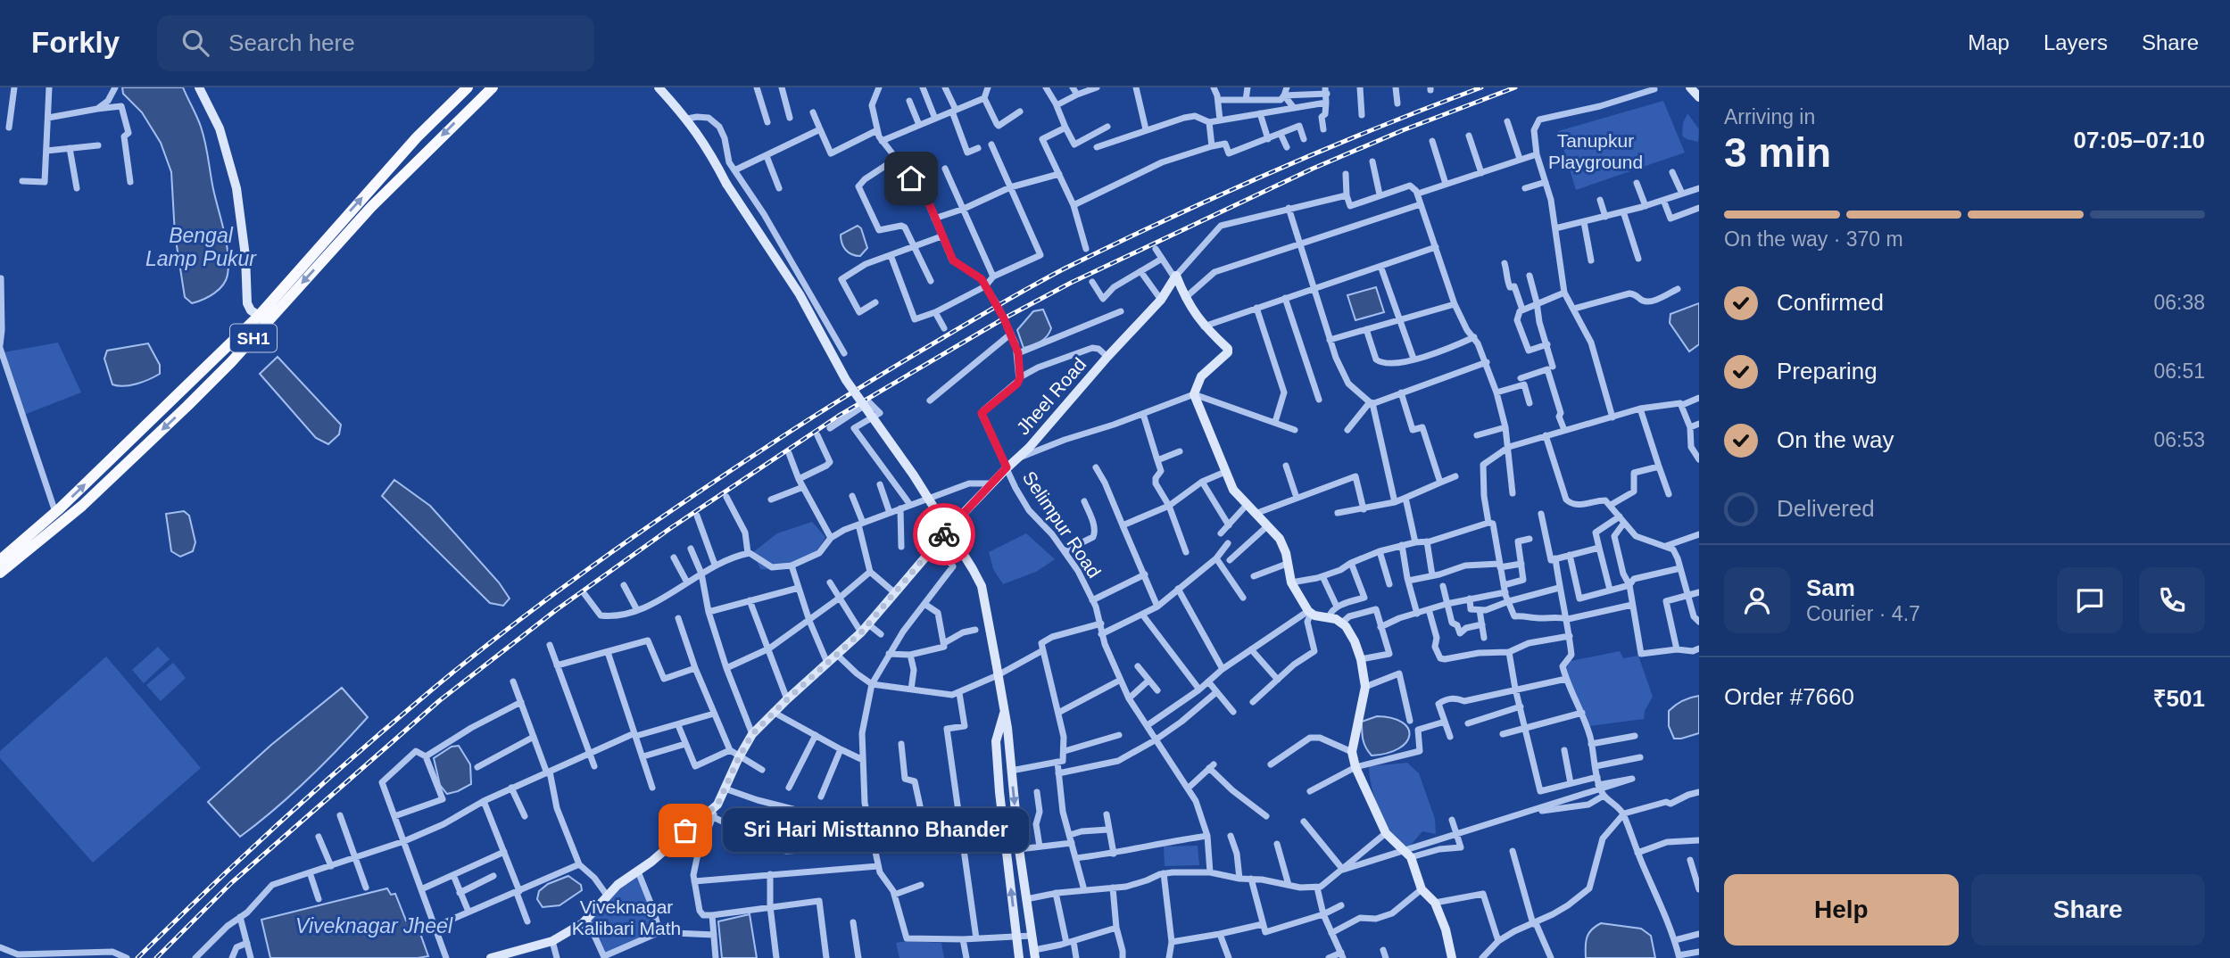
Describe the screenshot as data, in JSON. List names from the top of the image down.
{
  "streets": {
    "main road": ["SH1"],
    "street": ["Jheel Road", "Selimpur Road"]
  },
  "crossings": [
    ["Jheel Road", "Selimpur Road"]
  ],
  "water": ["Bengal Lamp Pukur", "Viveknagar Jheel"],
  "parks": ["Tanupkur Playground", "Viveknagar Kalibari Math"],
  "places": ["Sri Hari Misttanno Bhander"],
  "page": {
    "header": "Forkly",
    "search": "Search here",
    "nav": ["Map", "Layers", "Share"],
    "heading": ["3 min", "Arriving in", "07:05–07:10"],
    "panel": [
      "Sam",
      "Courier · 4.7",
      "Order #7660",
      "₹501"
    ],
    "bar": "On the way · 370 m",
    "list": [
      ["Confirmed", "06:38"],
      ["Preparing", "06:51"],
      ["On the way", "06:53"],
      "Delivered"
    ],
    "bubble": "Sri Hari Misttanno Bhander",
    "buttons": ["Help", "Share"]
  }
}
